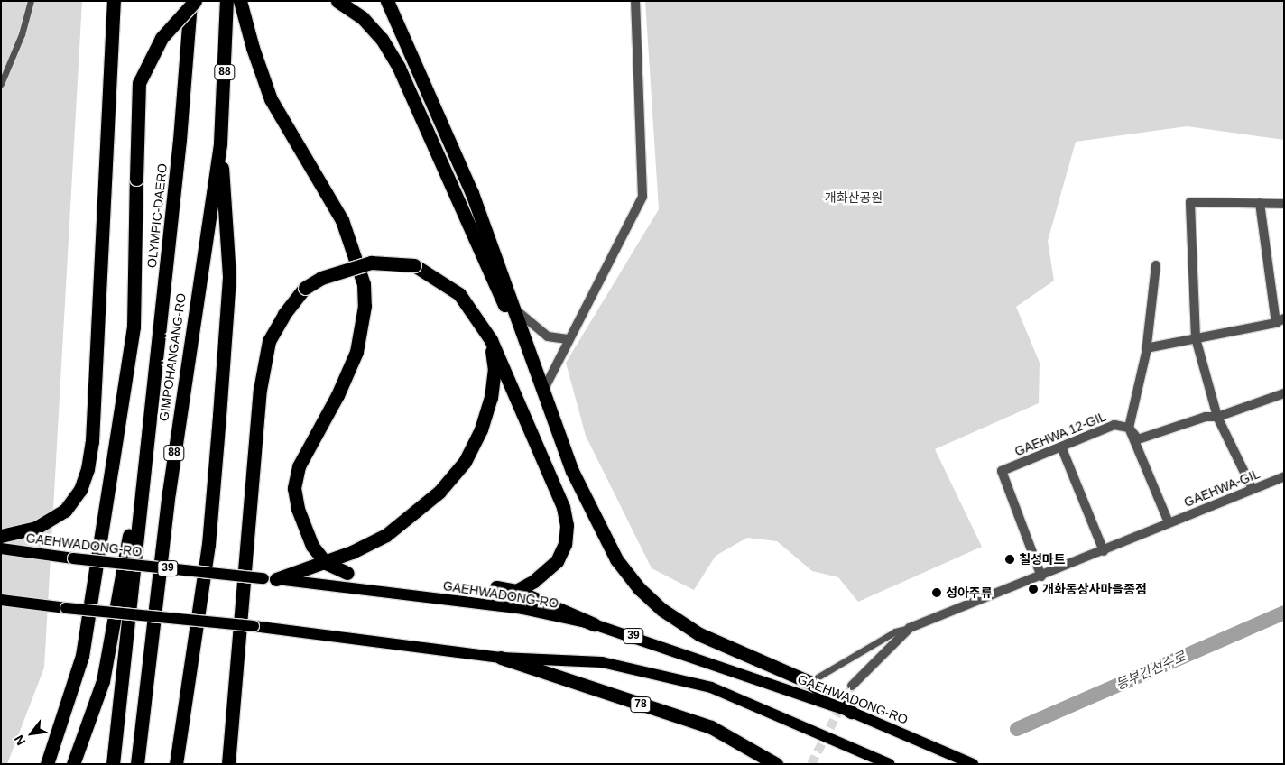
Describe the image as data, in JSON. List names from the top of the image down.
{
  "streets": {
    "highway": [
      "88",
      "OLYMPIC-DAERO",
      "GIMPOHANGANG-RO",
      "78"
    ],
    "main road": ["GAEHWADONG-RO", "39"],
    "street": ["GAEHWA 12-GIL", "GAEHWA-GIL"]
  },
  "crossings": [
    ["88", "OLYMPIC-DAERO"],
    ["88", "GIMPOHANGANG-RO"],
    ["OLYMPIC-DAERO", "GIMPOHANGANG-RO"],
    ["GAEHWA 12-GIL", "GAEHWA-GIL"]
  ],
  "water": ["동부간선수로"],
  "parks": ["개화산공원"],
  "places": ["칠성마트", "개화동상사마을종점", "성아주류"],
  "north": "bottom left"
}
